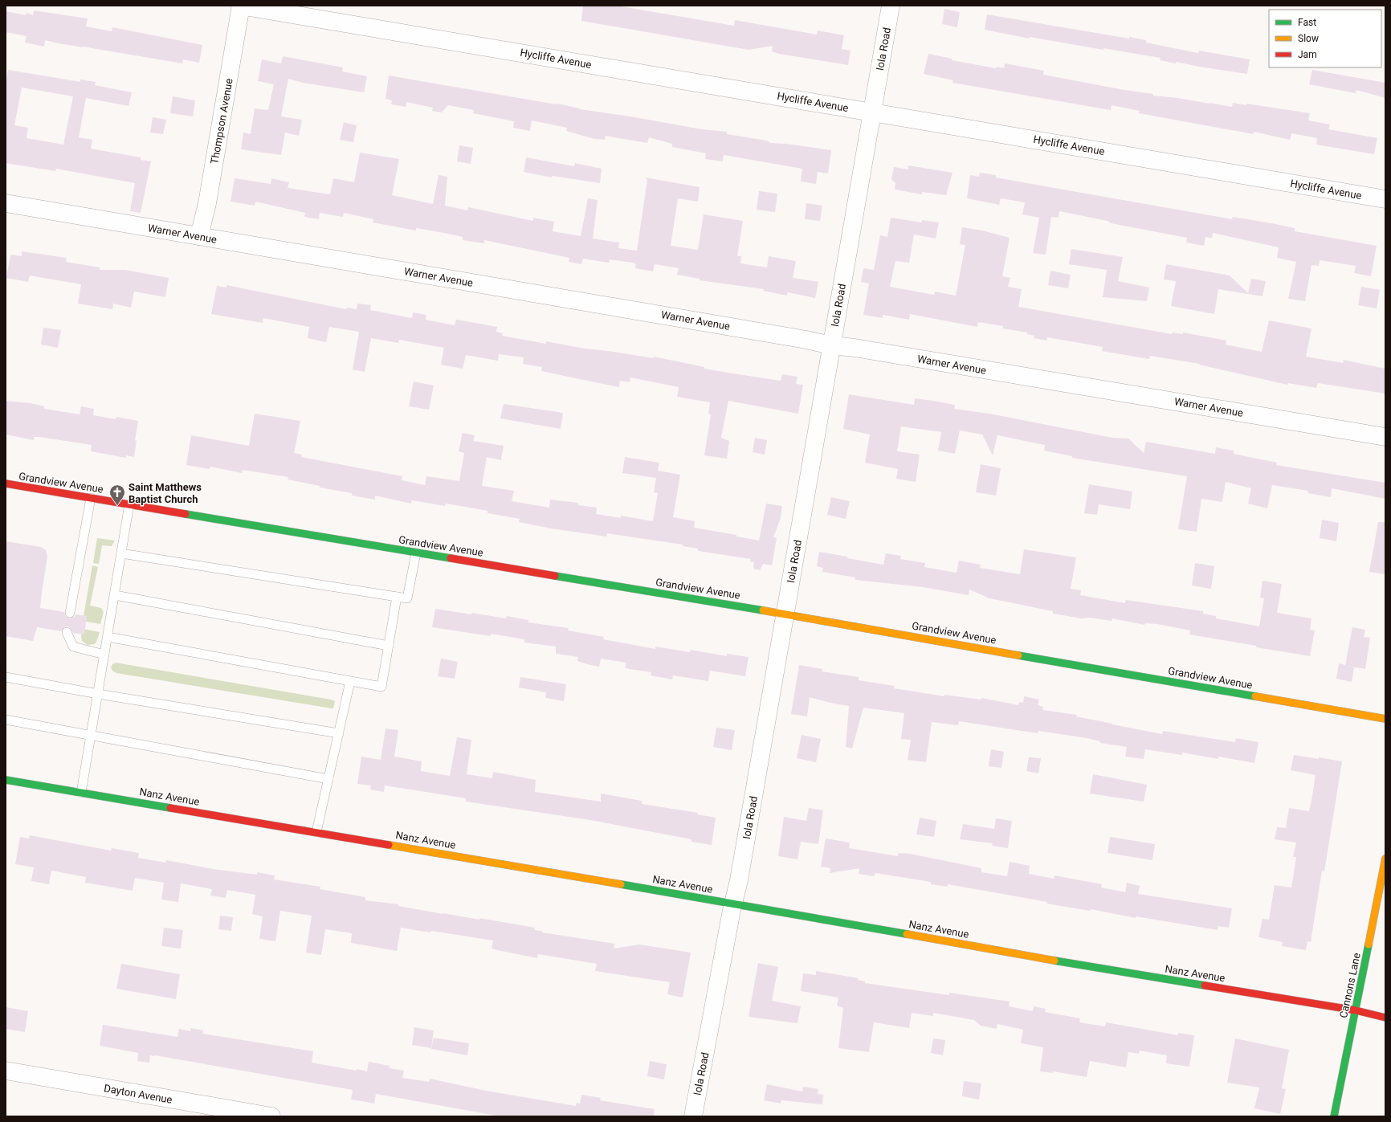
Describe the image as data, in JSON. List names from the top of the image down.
{
  "streets": {
    "street": [
      "Iola Road",
      "Hycliffe Avenue",
      "Thompson Avenue",
      "Warner Avenue",
      "Grandview Avenue",
      "Nanz Avenue",
      "Cannons Lane",
      "Dayton Avenue"
    ]
  },
  "crossings": [
    ["Iola Road", "Hycliffe Avenue"],
    ["Iola Road", "Warner Avenue"],
    ["Iola Road", "Grandview Avenue"],
    ["Iola Road", "Nanz Avenue"],
    ["Hycliffe Avenue", "Thompson Avenue"],
    ["Thompson Avenue", "Warner Avenue"],
    ["Nanz Avenue", "Cannons Lane"]
  ],
  "places": {
    "church": ["Saint Matthews Baptist Church"]
  },
  "legend": ["Fast", "Slow", "Jam"]
}
